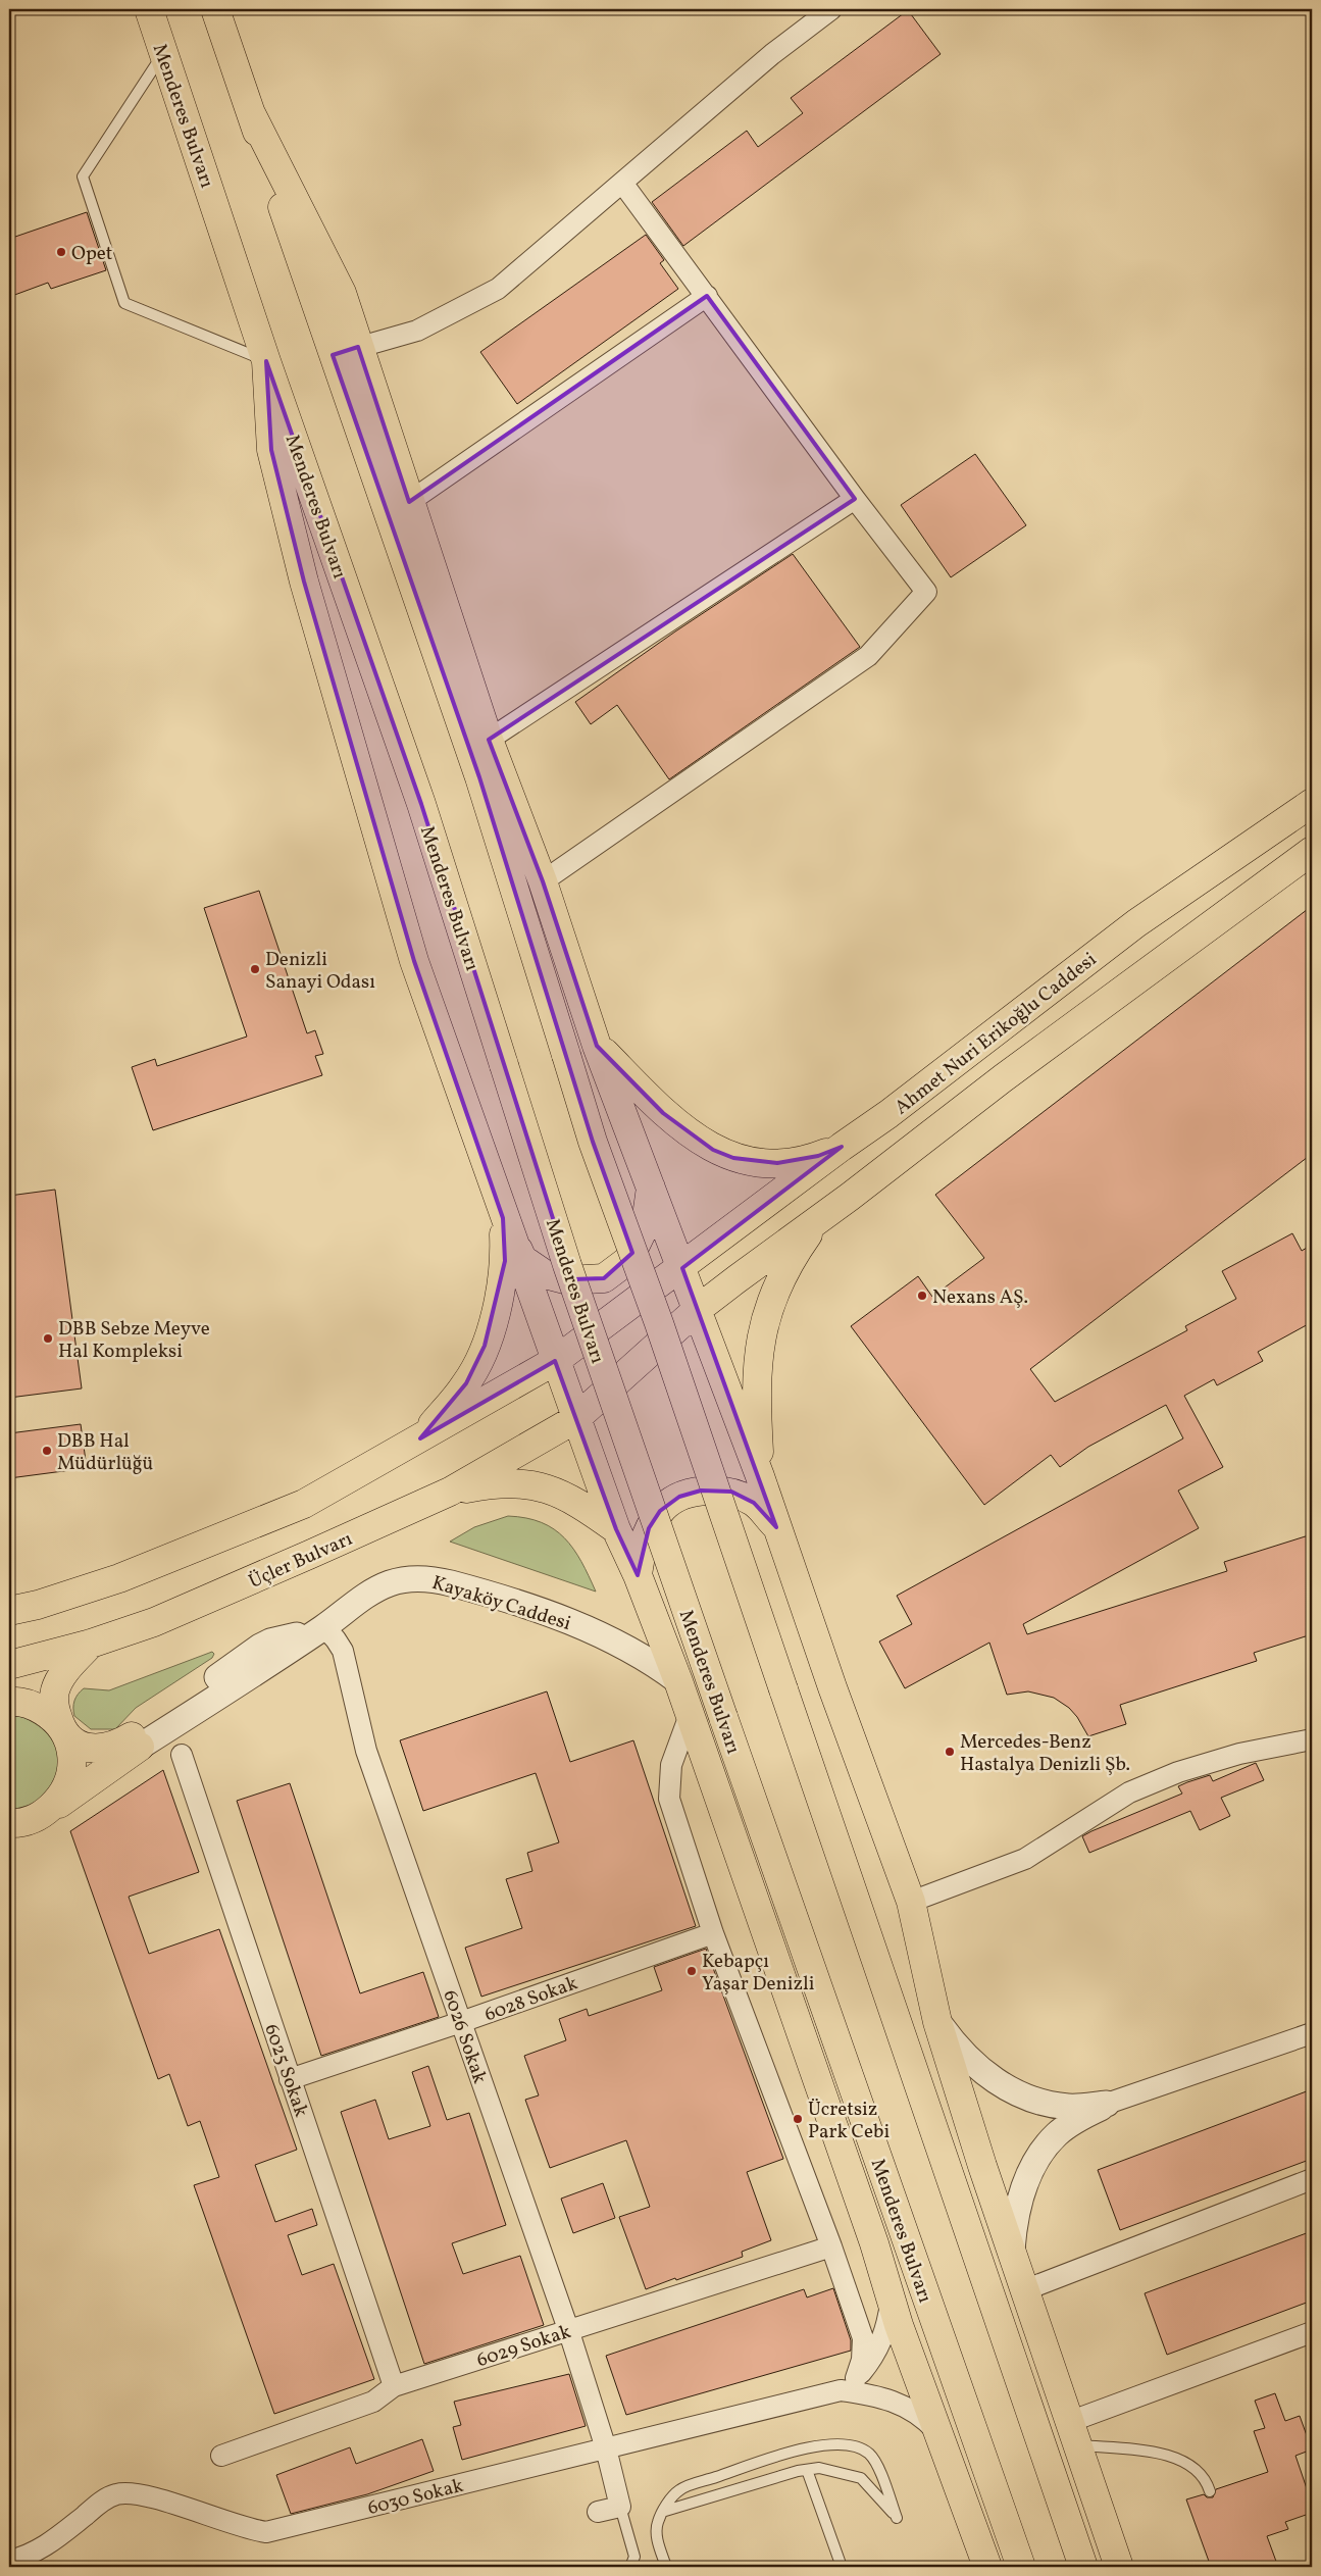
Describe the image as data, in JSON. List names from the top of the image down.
{
  "streets": {
    "main road": ["Menderes Bulvarı", "Ahmet Nuri Erikoğlu Caddesi", "Üçler Bulvarı"],
    "street": [
      "Kayaköy Caddesi",
      "6028 Sokak",
      "6026 Sokak",
      "6025 Sokak",
      "6029 Sokak",
      "6030 Sokak"
    ]
  },
  "crossings": [
    ["Kayaköy Caddesi", "6026 Sokak"],
    ["6028 Sokak", "6026 Sokak"],
    ["6028 Sokak", "6025 Sokak"],
    ["6026 Sokak", "6029 Sokak"],
    ["6026 Sokak", "6030 Sokak"],
    ["6025 Sokak", "6029 Sokak"]
  ],
  "places": [
    "Opet",
    "Denizli Sanayi Odası",
    "Nexans AŞ.",
    "DBB Sebze Meyve Hal Kompleksi",
    "DBB Hal Müdürlüğü",
    "Mercedes-Benz Hastalya Denizli Şb.",
    "Kebapçı Yaşar Denizli",
    "Ücretsiz Park Cebi"
  ]
}
